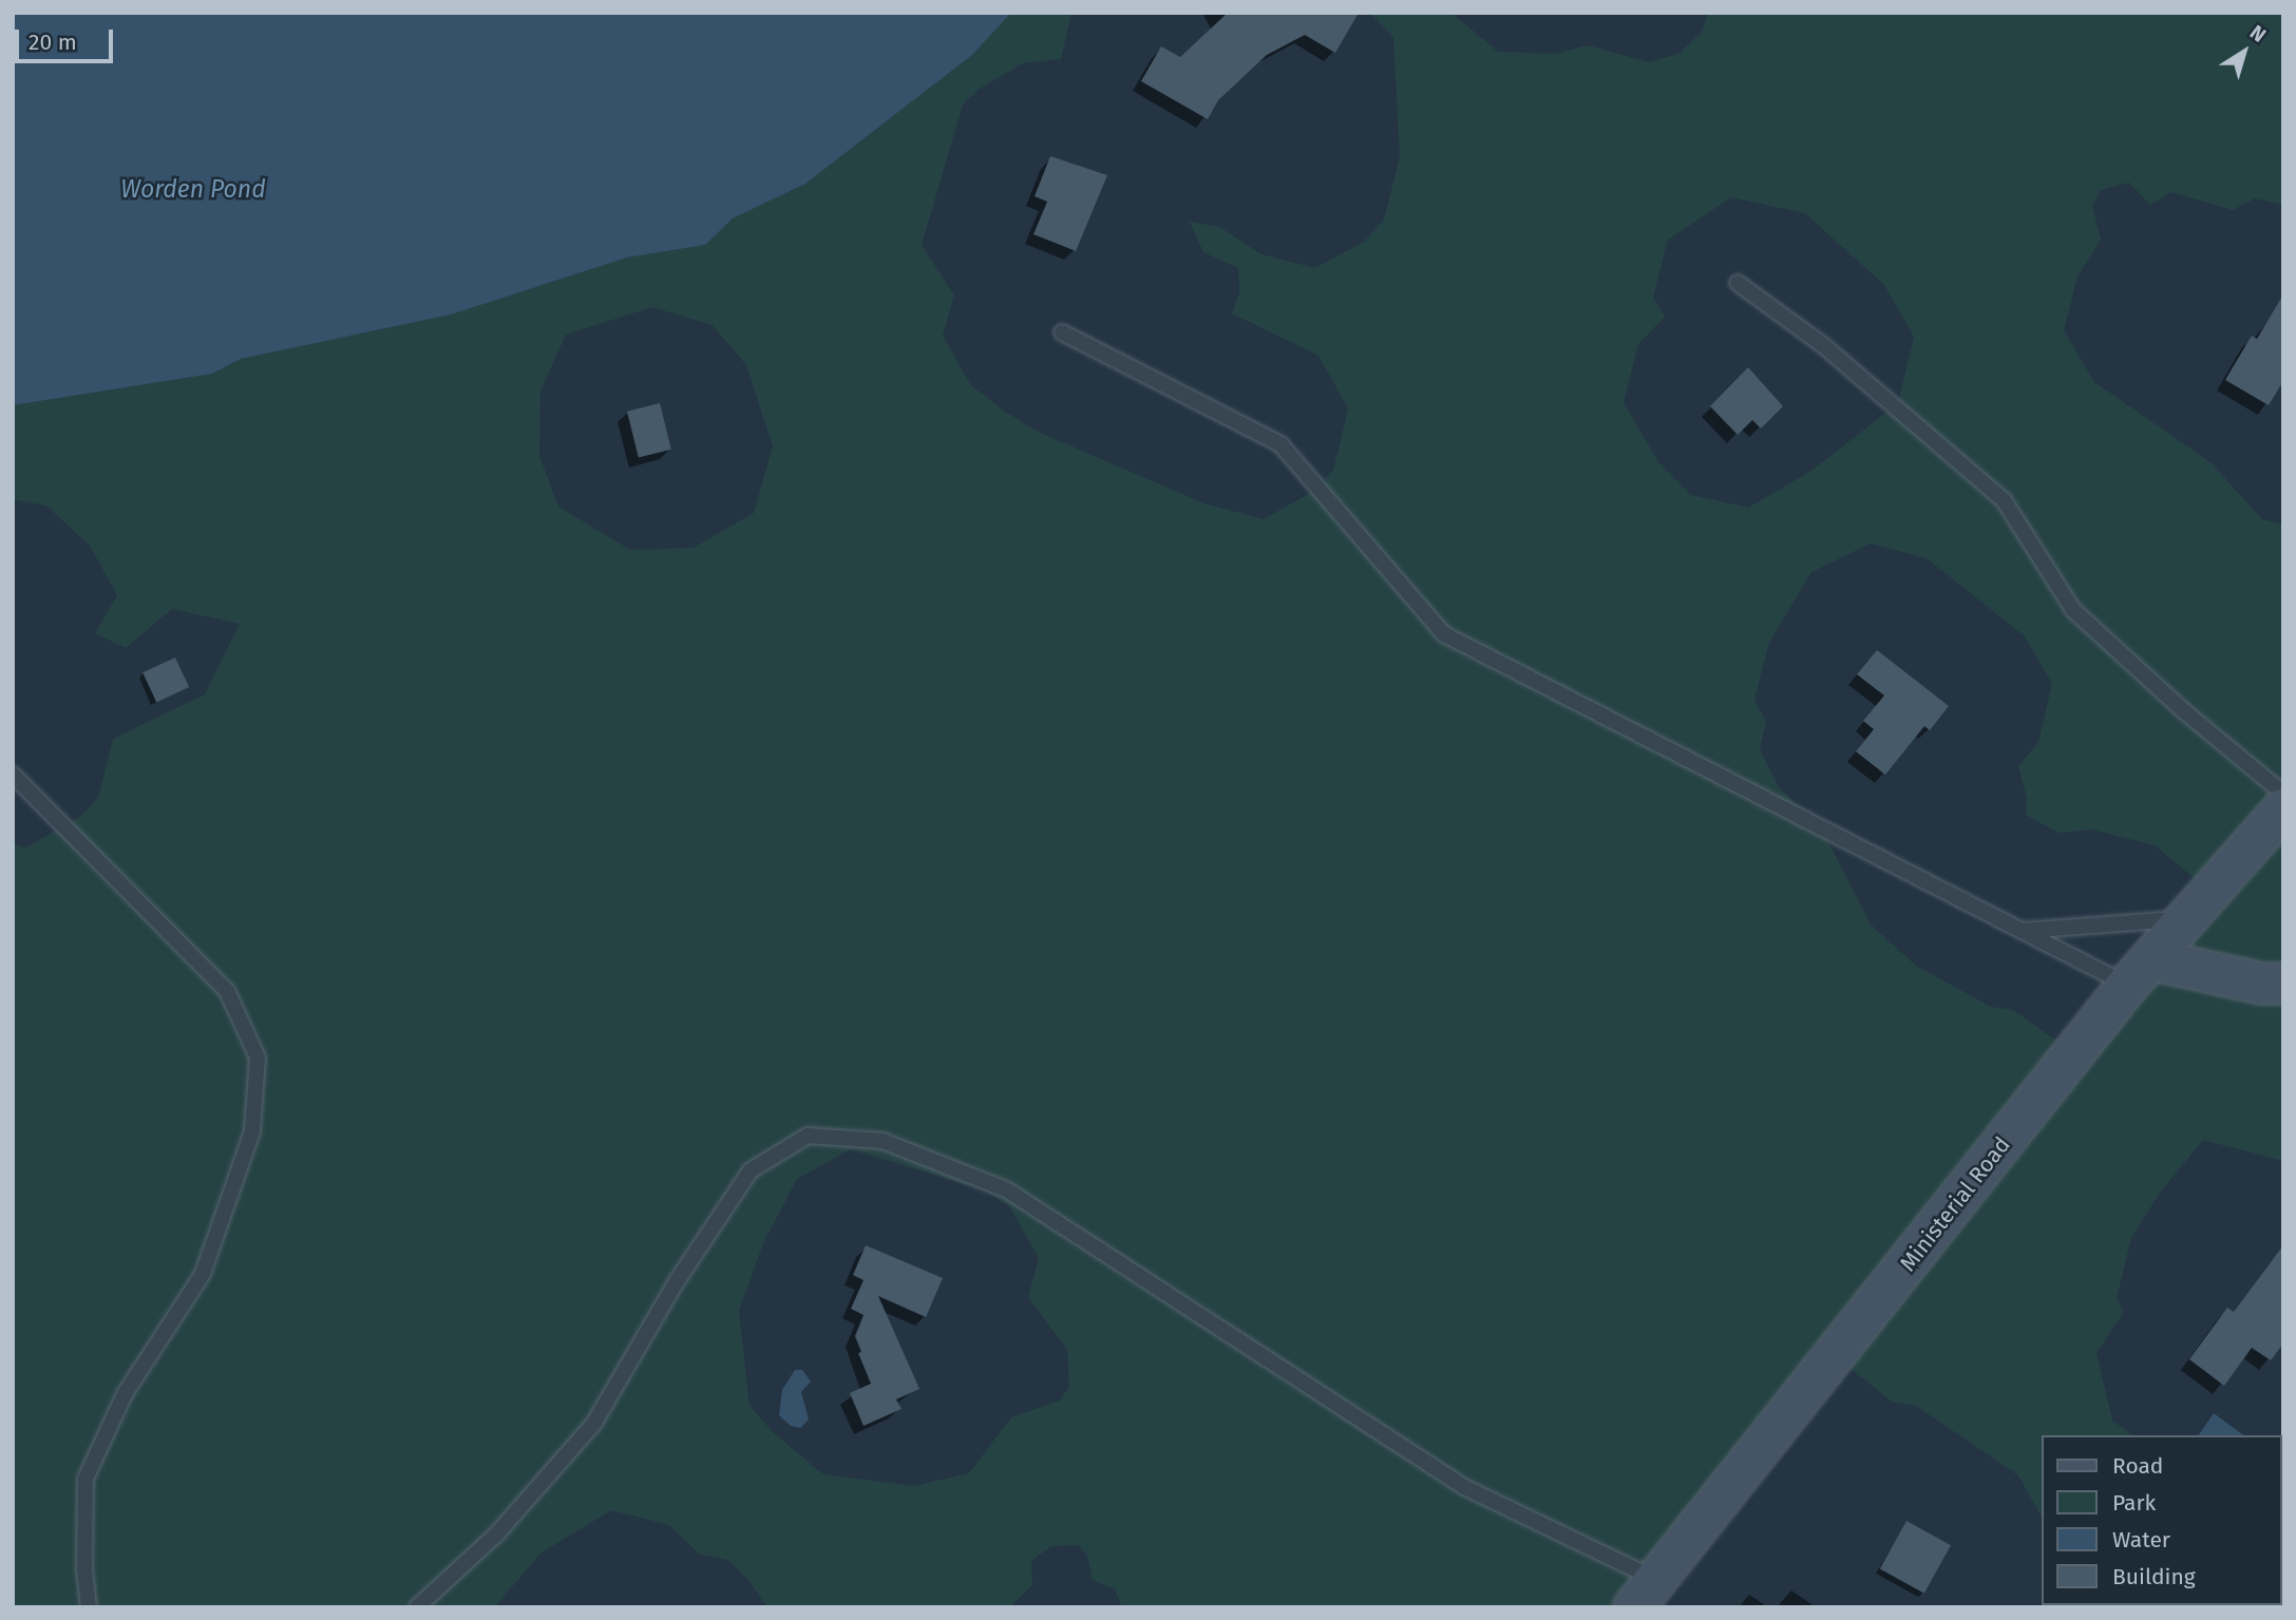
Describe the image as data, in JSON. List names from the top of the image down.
{
  "streets": {
    "main road": ["Ministerial Road"]
  },
  "water": ["Worden Pond"],
  "legend": [
    "Road",
    "Park",
    "Water",
    "Building"
  ],
  "scale_bar": "20 m",
  "north": "top right"
}
